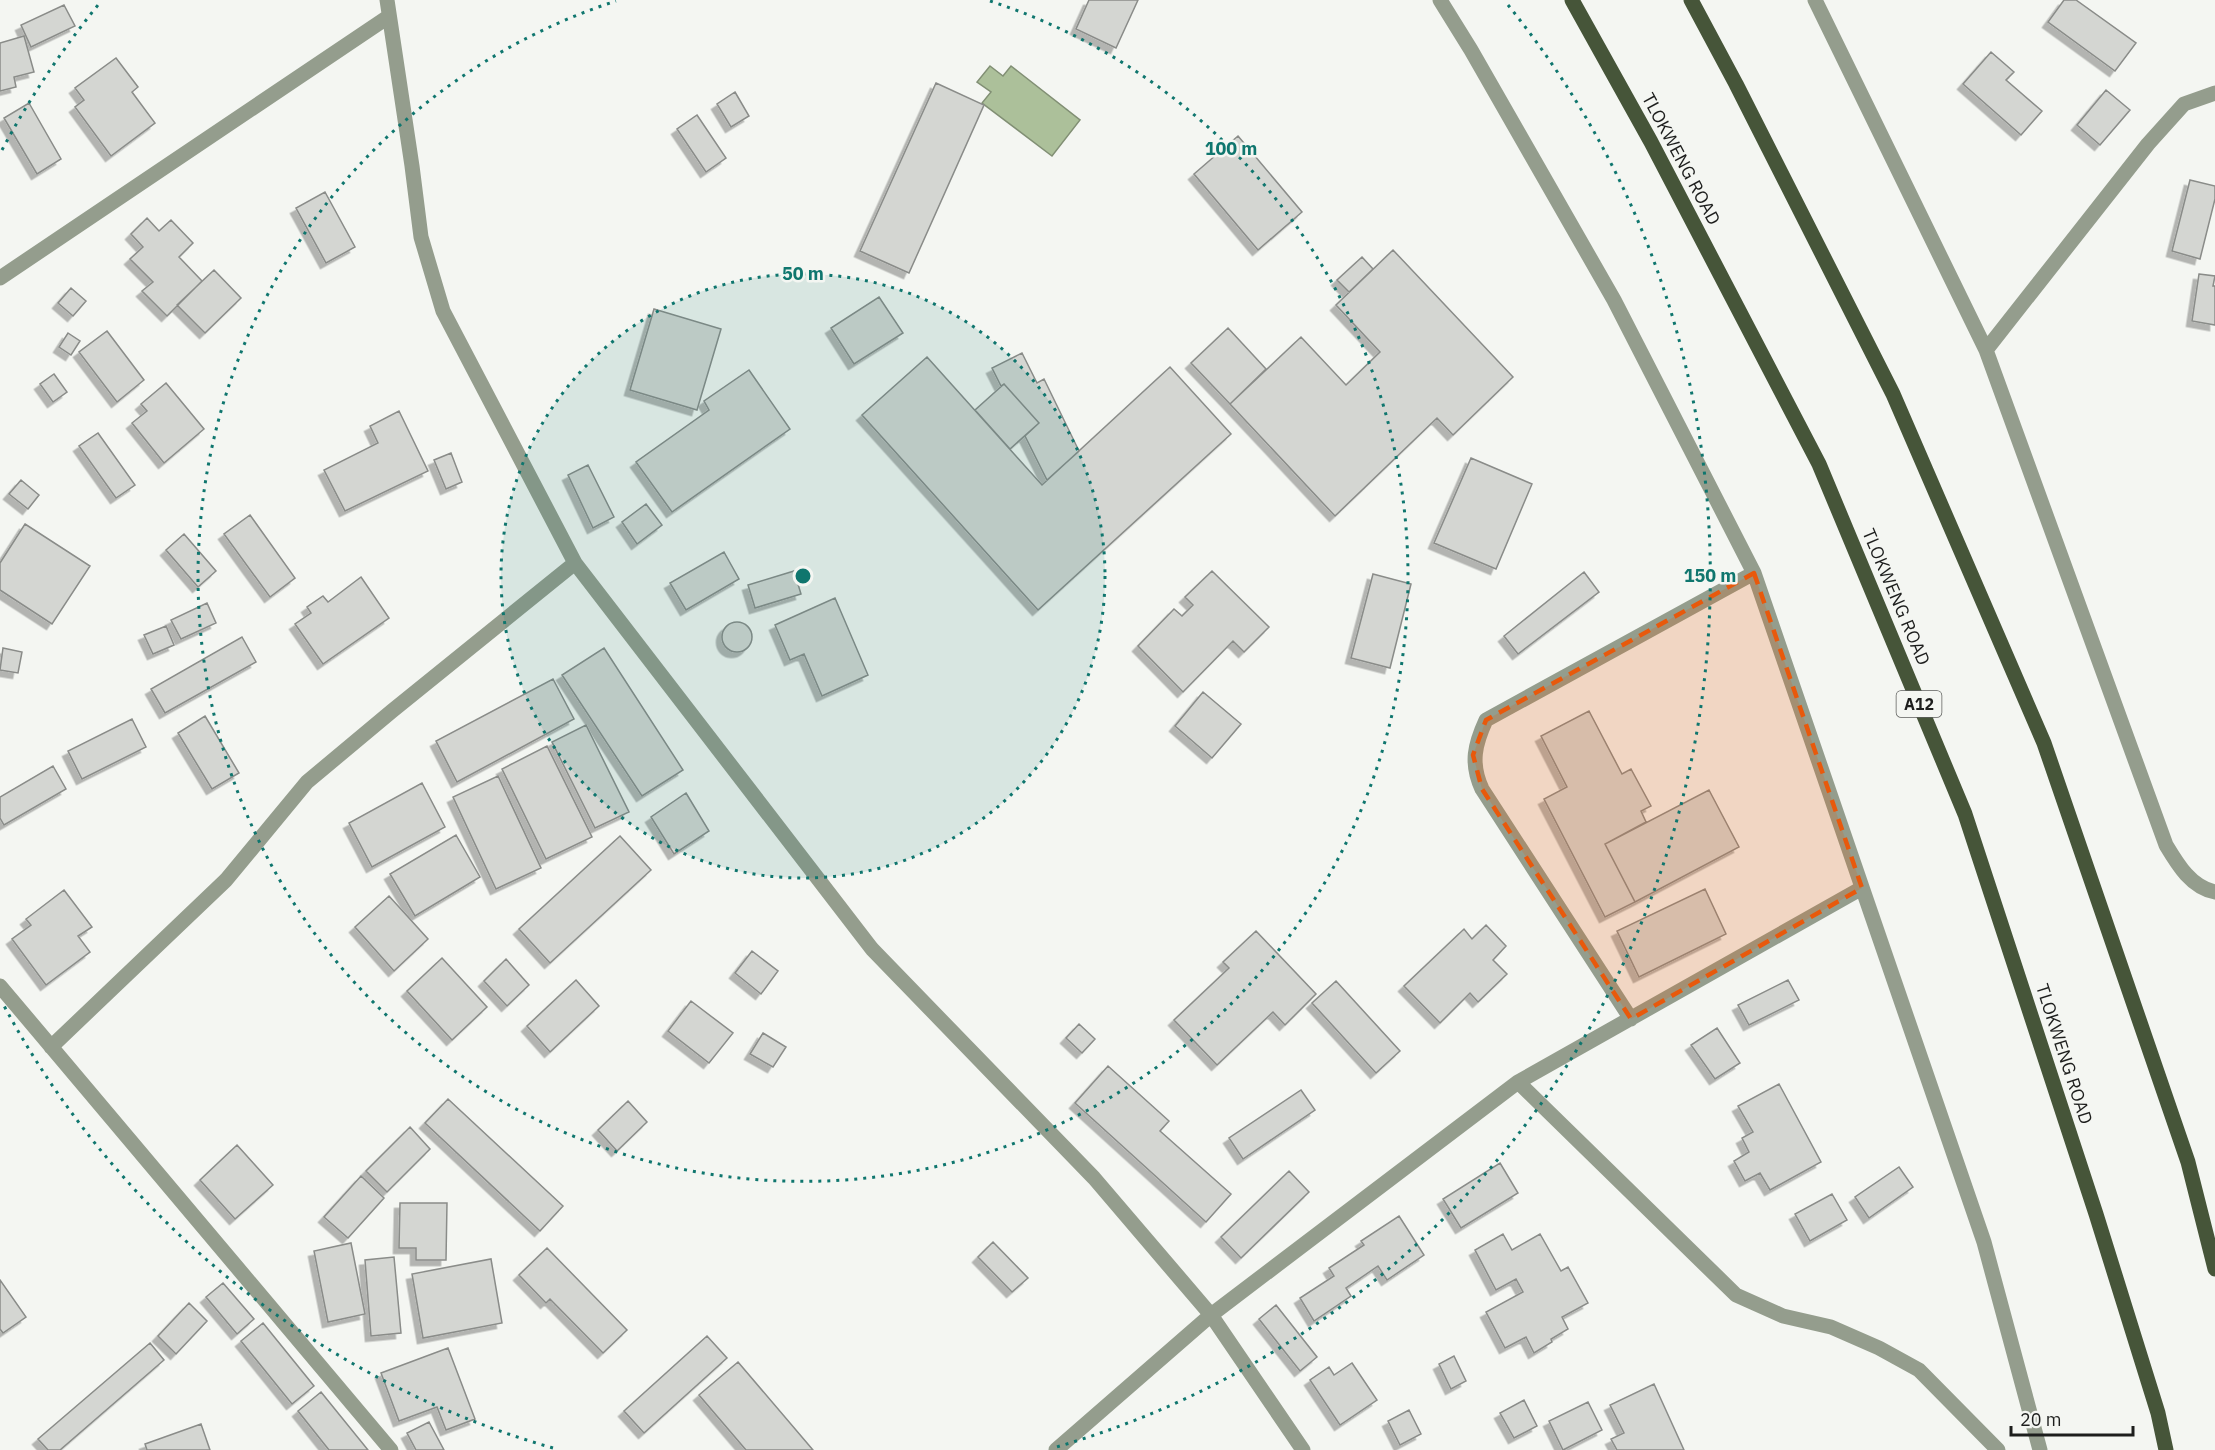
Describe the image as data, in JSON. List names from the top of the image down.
{
  "streets": {
    "main road": ["TLOKWENG ROAD", "A12"]
  },
  "scale_bar": "20 m",
  "rings": ["100 m", "50 m", "150 m"]
}
